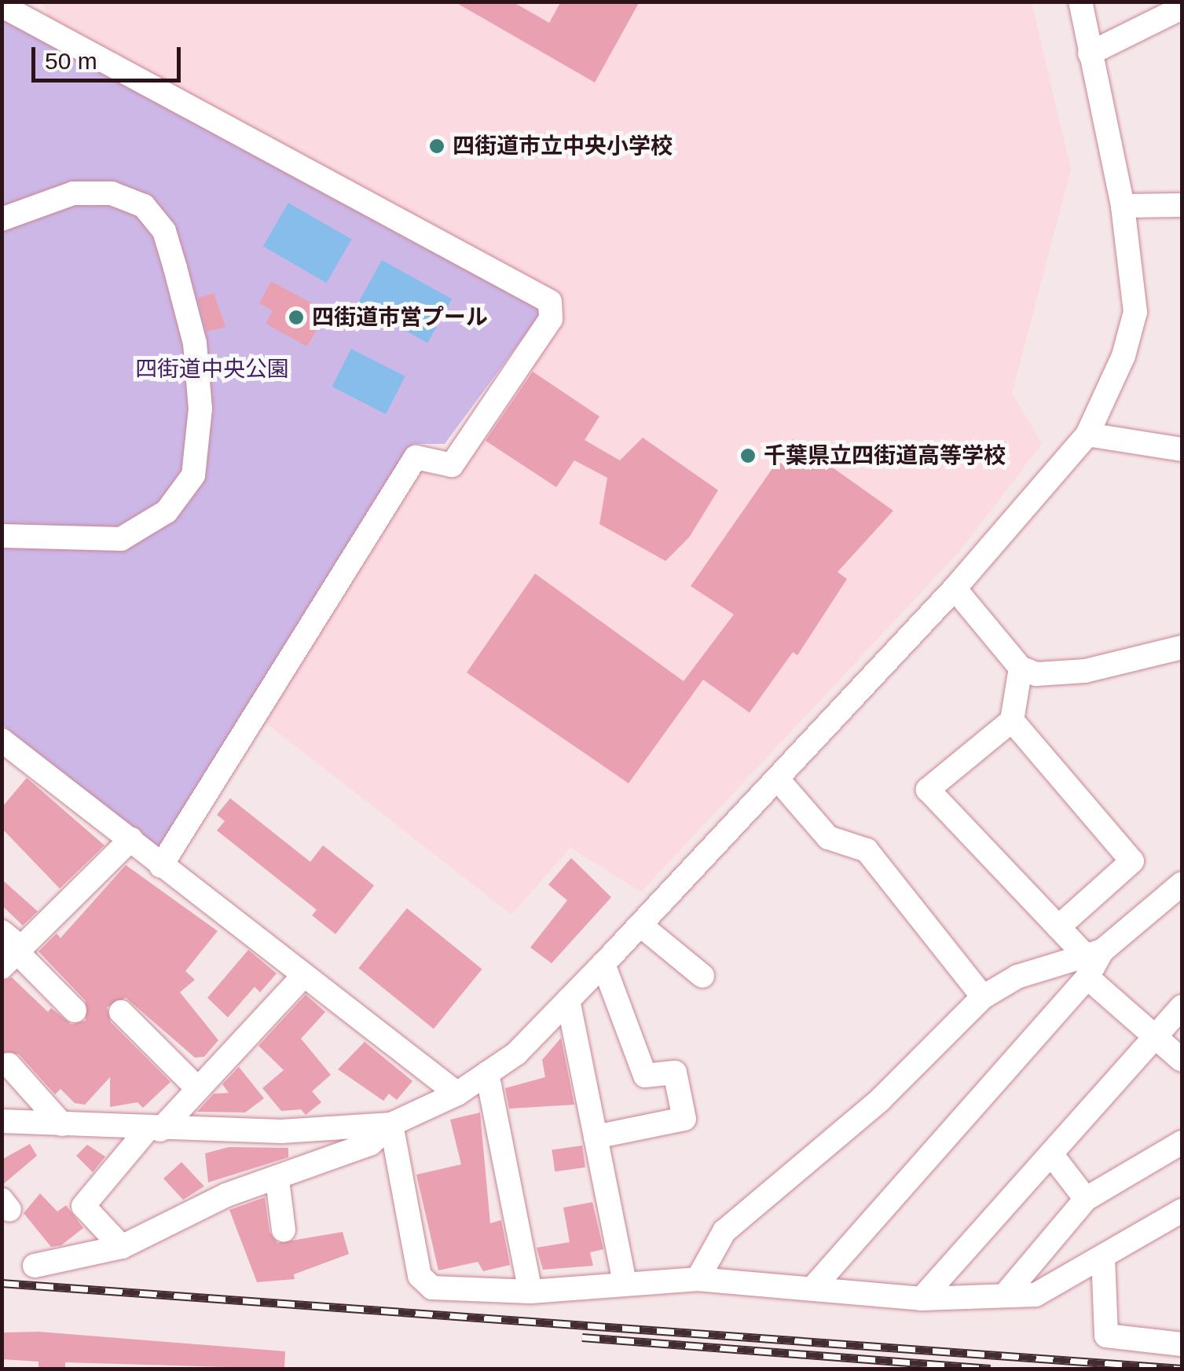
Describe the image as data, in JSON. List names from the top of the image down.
{
  "parks": ["四街道中央公園"],
  "places": ["四街道市立中央小学校", "四街道市営プール", "千葉県立四街道高等学校"],
  "scale_bar": "50 m"
}
